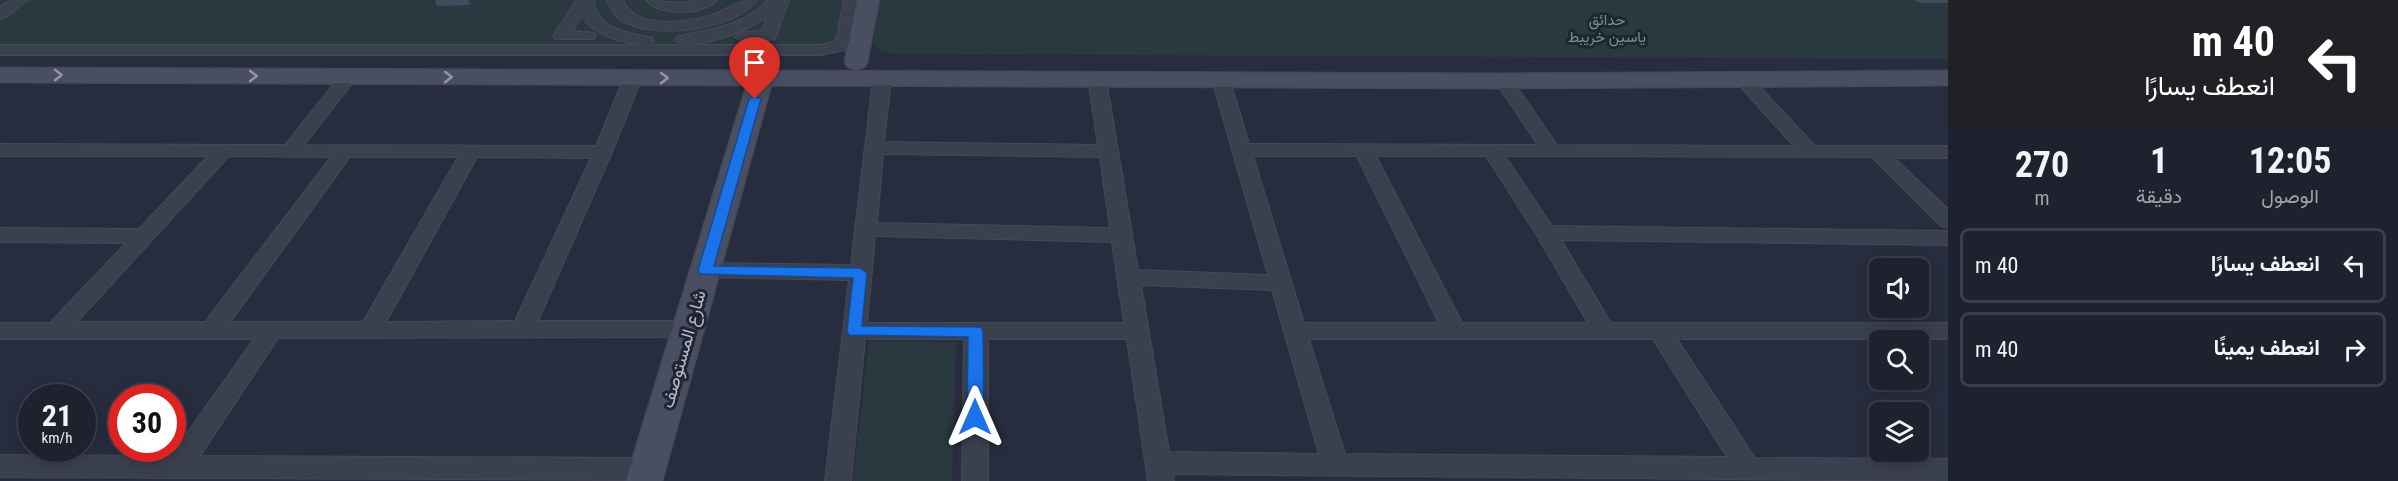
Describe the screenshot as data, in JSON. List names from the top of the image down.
{
  "streets": {
    "street": ["شارع المستوصف"]
  },
  "parks": ["حدائق ياسين خريبط"],
  "page": {
    "turn": ["40 m", "انعطف يسارًا"],
    "eta": [
      "12:05",
      "الوصول",
      "1",
      "دقيقة",
      "270",
      "m"
    ],
    "list": [
      {
        "name": "انعطف يسارًا",
        "value": "40 m"
      },
      {
        "name": "انعطف يمينًا",
        "value": "40 m"
      }
    ],
    "speed": "21 km/h",
    "limit": "30"
  }
}
